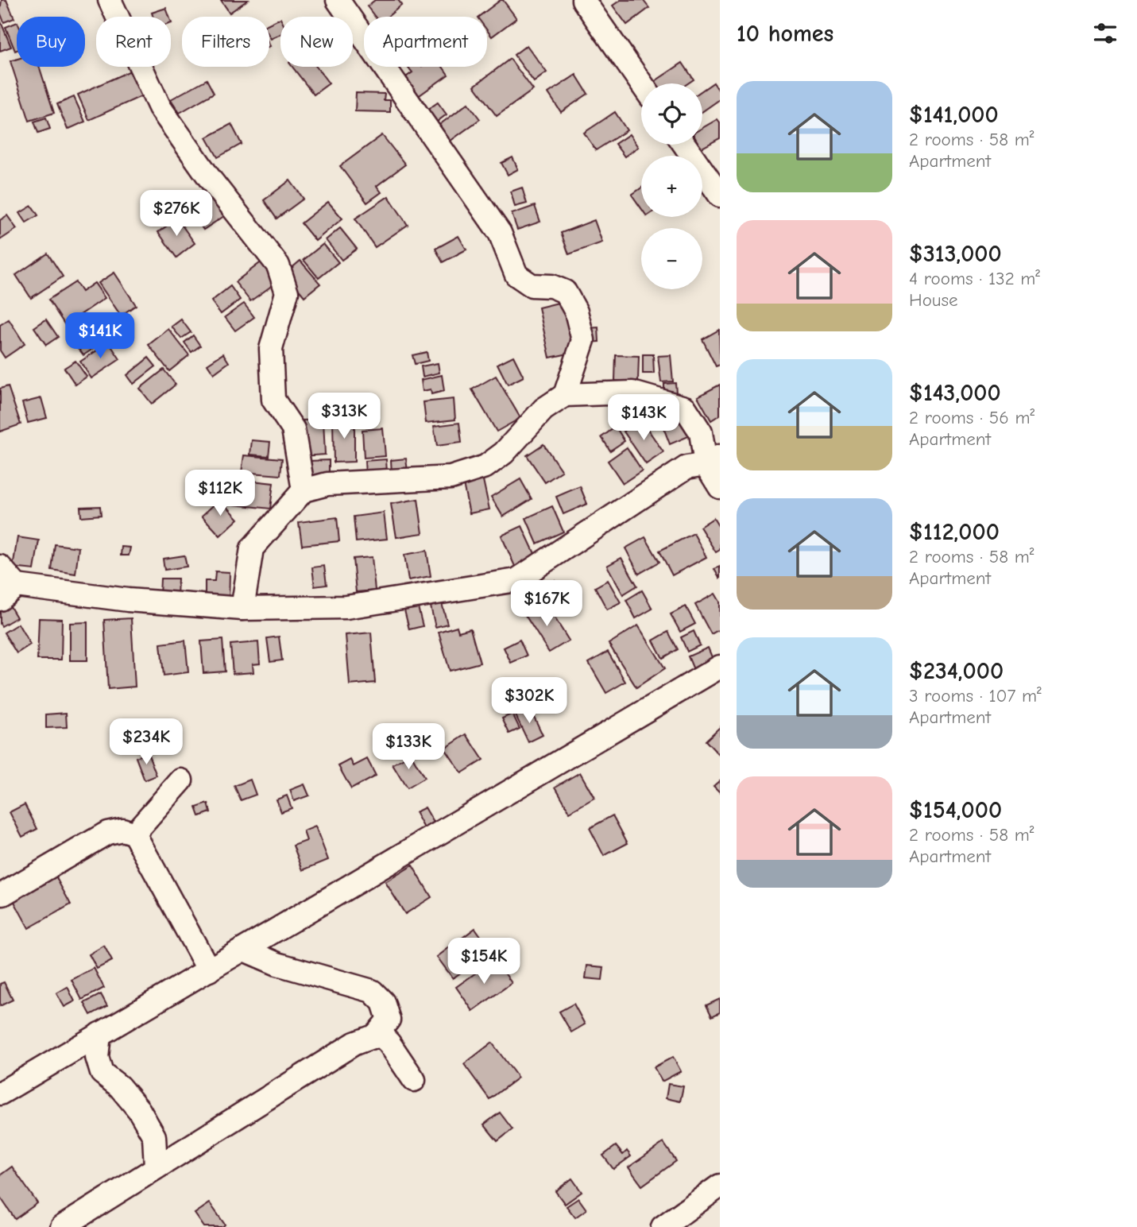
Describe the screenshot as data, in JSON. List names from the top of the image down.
{
  "page": {
    "heading": "10 homes",
    "chip": [
      "Buy",
      "Rent",
      "Filters",
      "New",
      "Apartment"
    ],
    "list": [
      {
        "name": "$141,000",
        "note": "2 rooms · 58 m² · Apartment"
      },
      {
        "name": "$313,000",
        "note": "4 rooms · 132 m² · House"
      },
      {
        "name": "$143,000",
        "note": "2 rooms · 56 m² · Apartment"
      },
      {
        "name": "$112,000",
        "note": "2 rooms · 58 m² · Apartment"
      },
      {
        "name": "$234,000",
        "note": "3 rooms · 107 m² · Apartment"
      },
      {
        "name": "$154,000",
        "note": "2 rooms · 58 m² · Apartment"
      }
    ],
    "map_buttons": ["+", "−"],
    "price": [
      "$276K",
      "$141K",
      "$313K",
      "$143K",
      "$112K",
      "$167K",
      "$302K",
      "$234K",
      "$133K",
      "$154K"
    ]
  }
}
